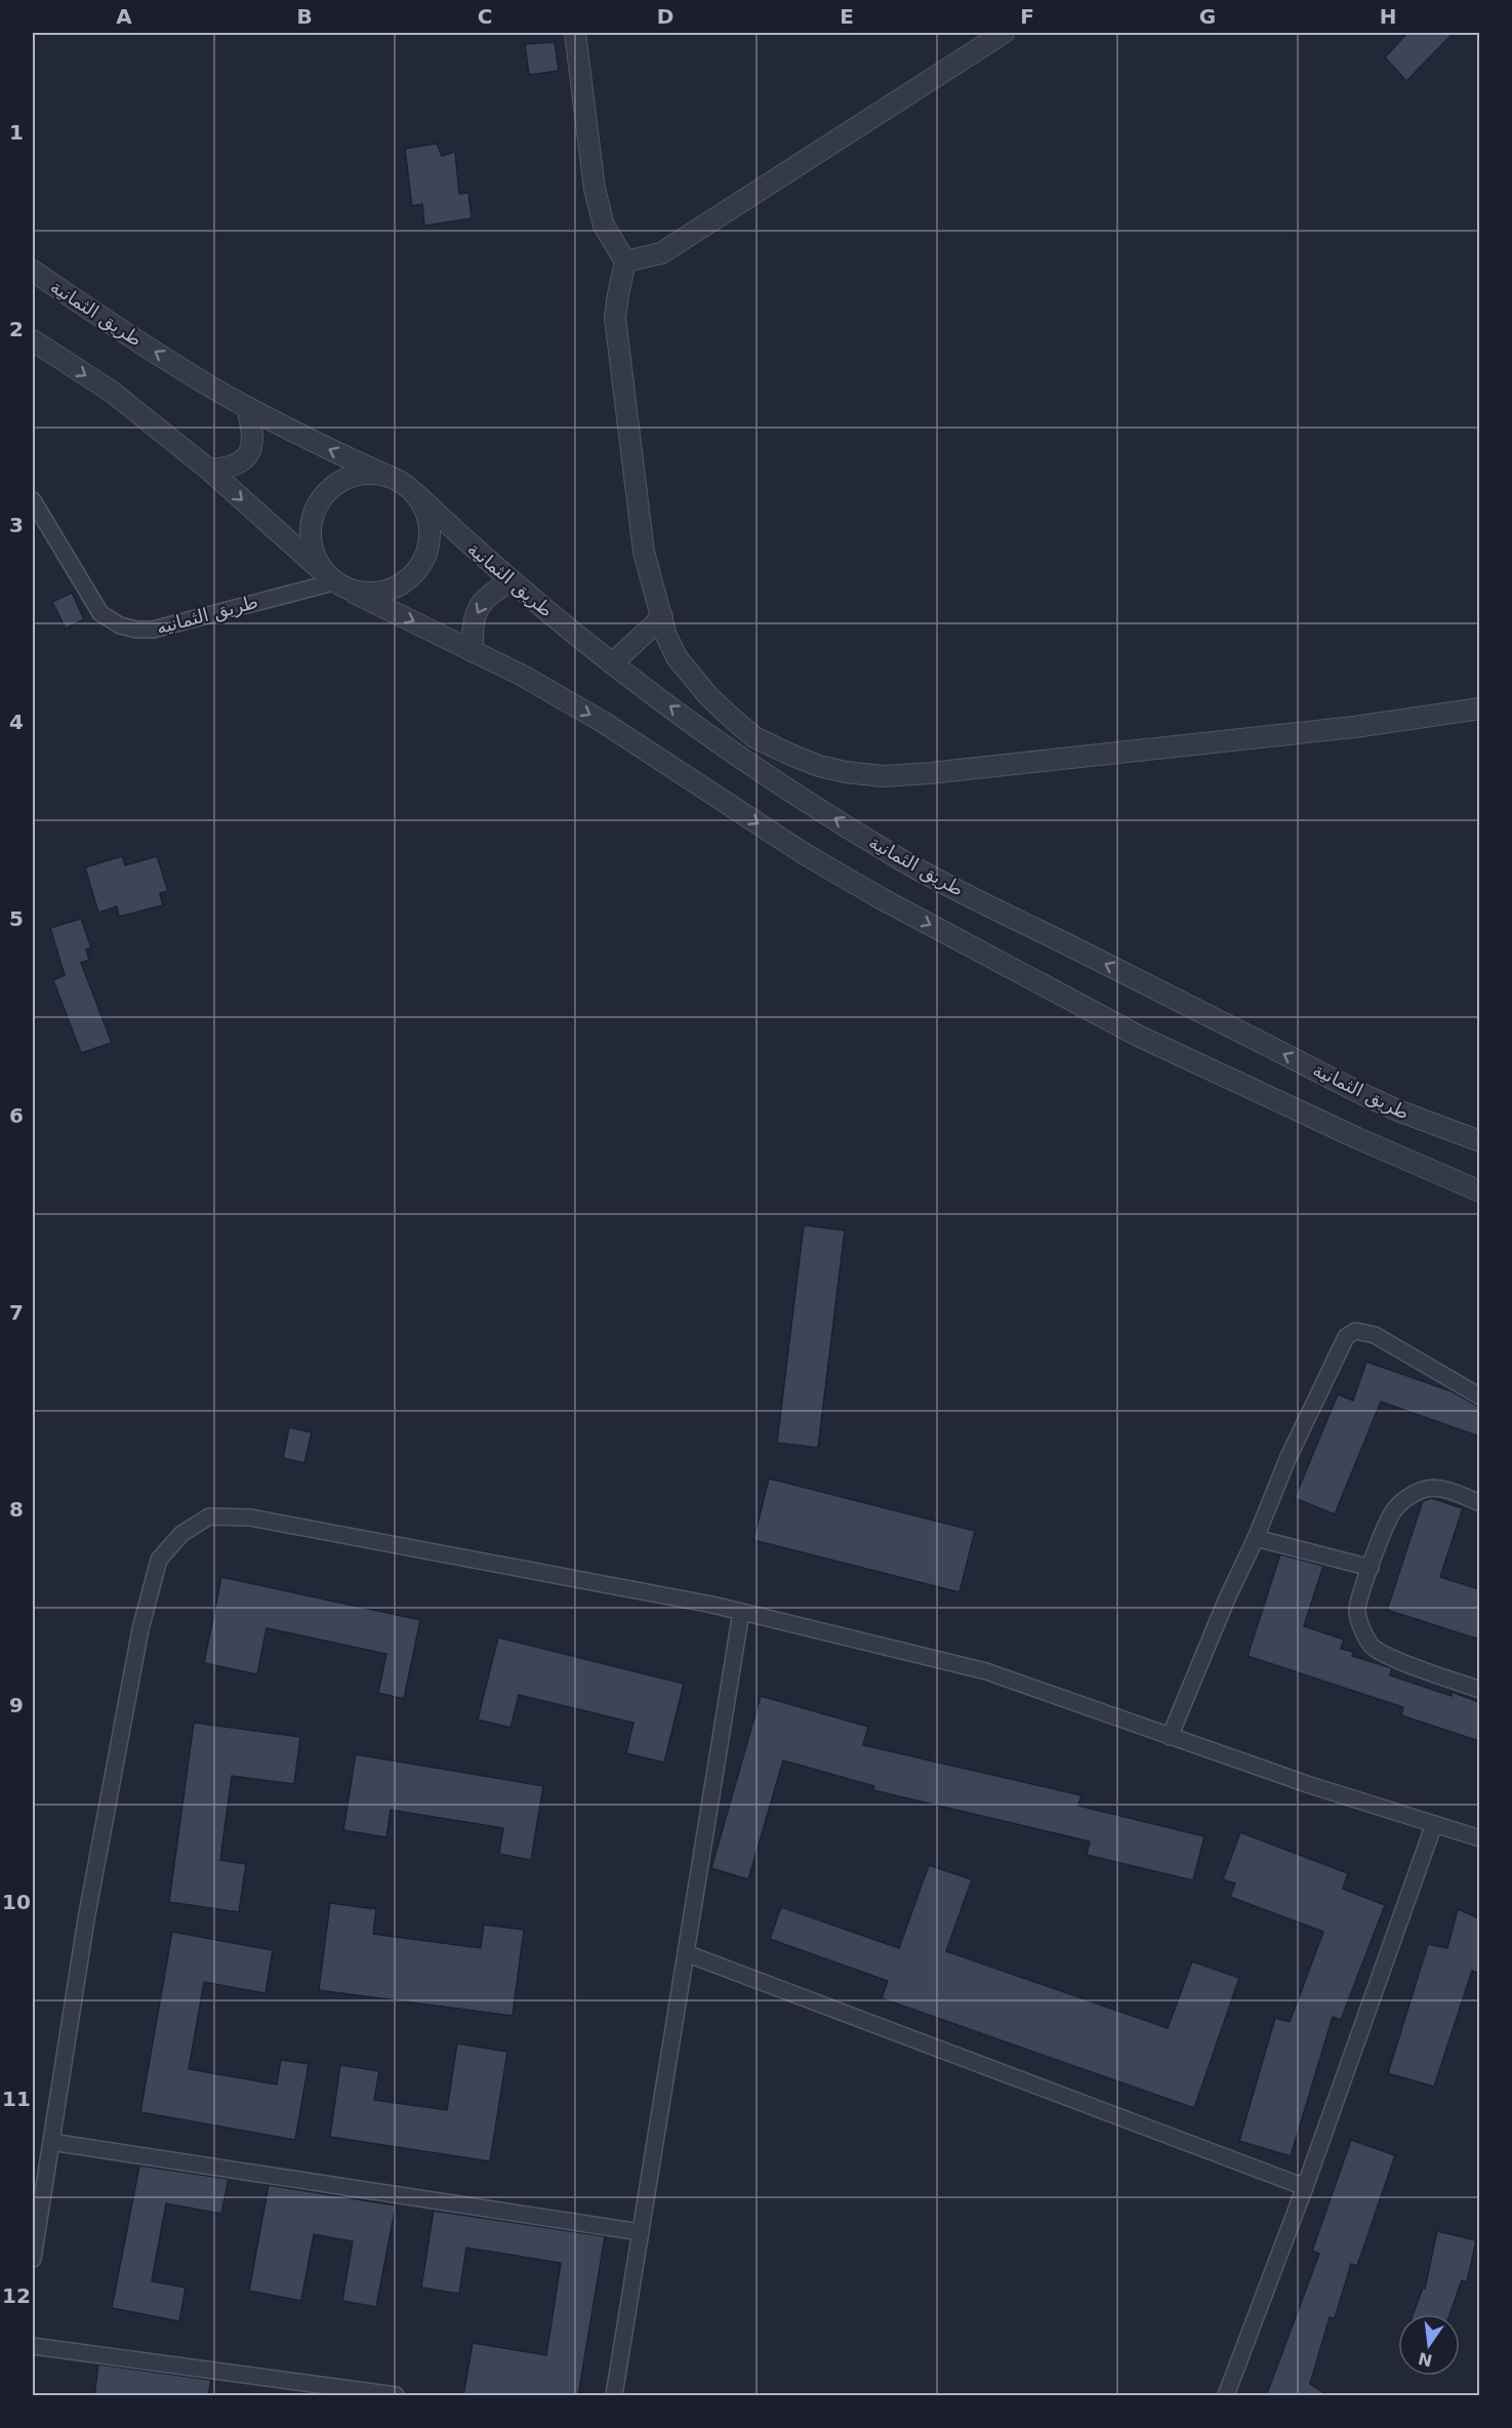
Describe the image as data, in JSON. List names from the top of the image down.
{
  "streets": {
    "street": ["طريق الثمانية", "طريق الثمانيه"]
  },
  "crossings": [
    ["طريق الثمانية", "طريق الثمانيه"]
  ],
  "north": "bottom",
  "grid": {
    "columns": [
      "A",
      "B",
      "C",
      "D",
      "E",
      "F",
      "G",
      "H"
    ],
    "rows": [
      "1",
      "2",
      "3",
      "4",
      "5",
      "6",
      "7",
      "8",
      "9",
      "10",
      "11",
      "12"
    ]
  }
}
